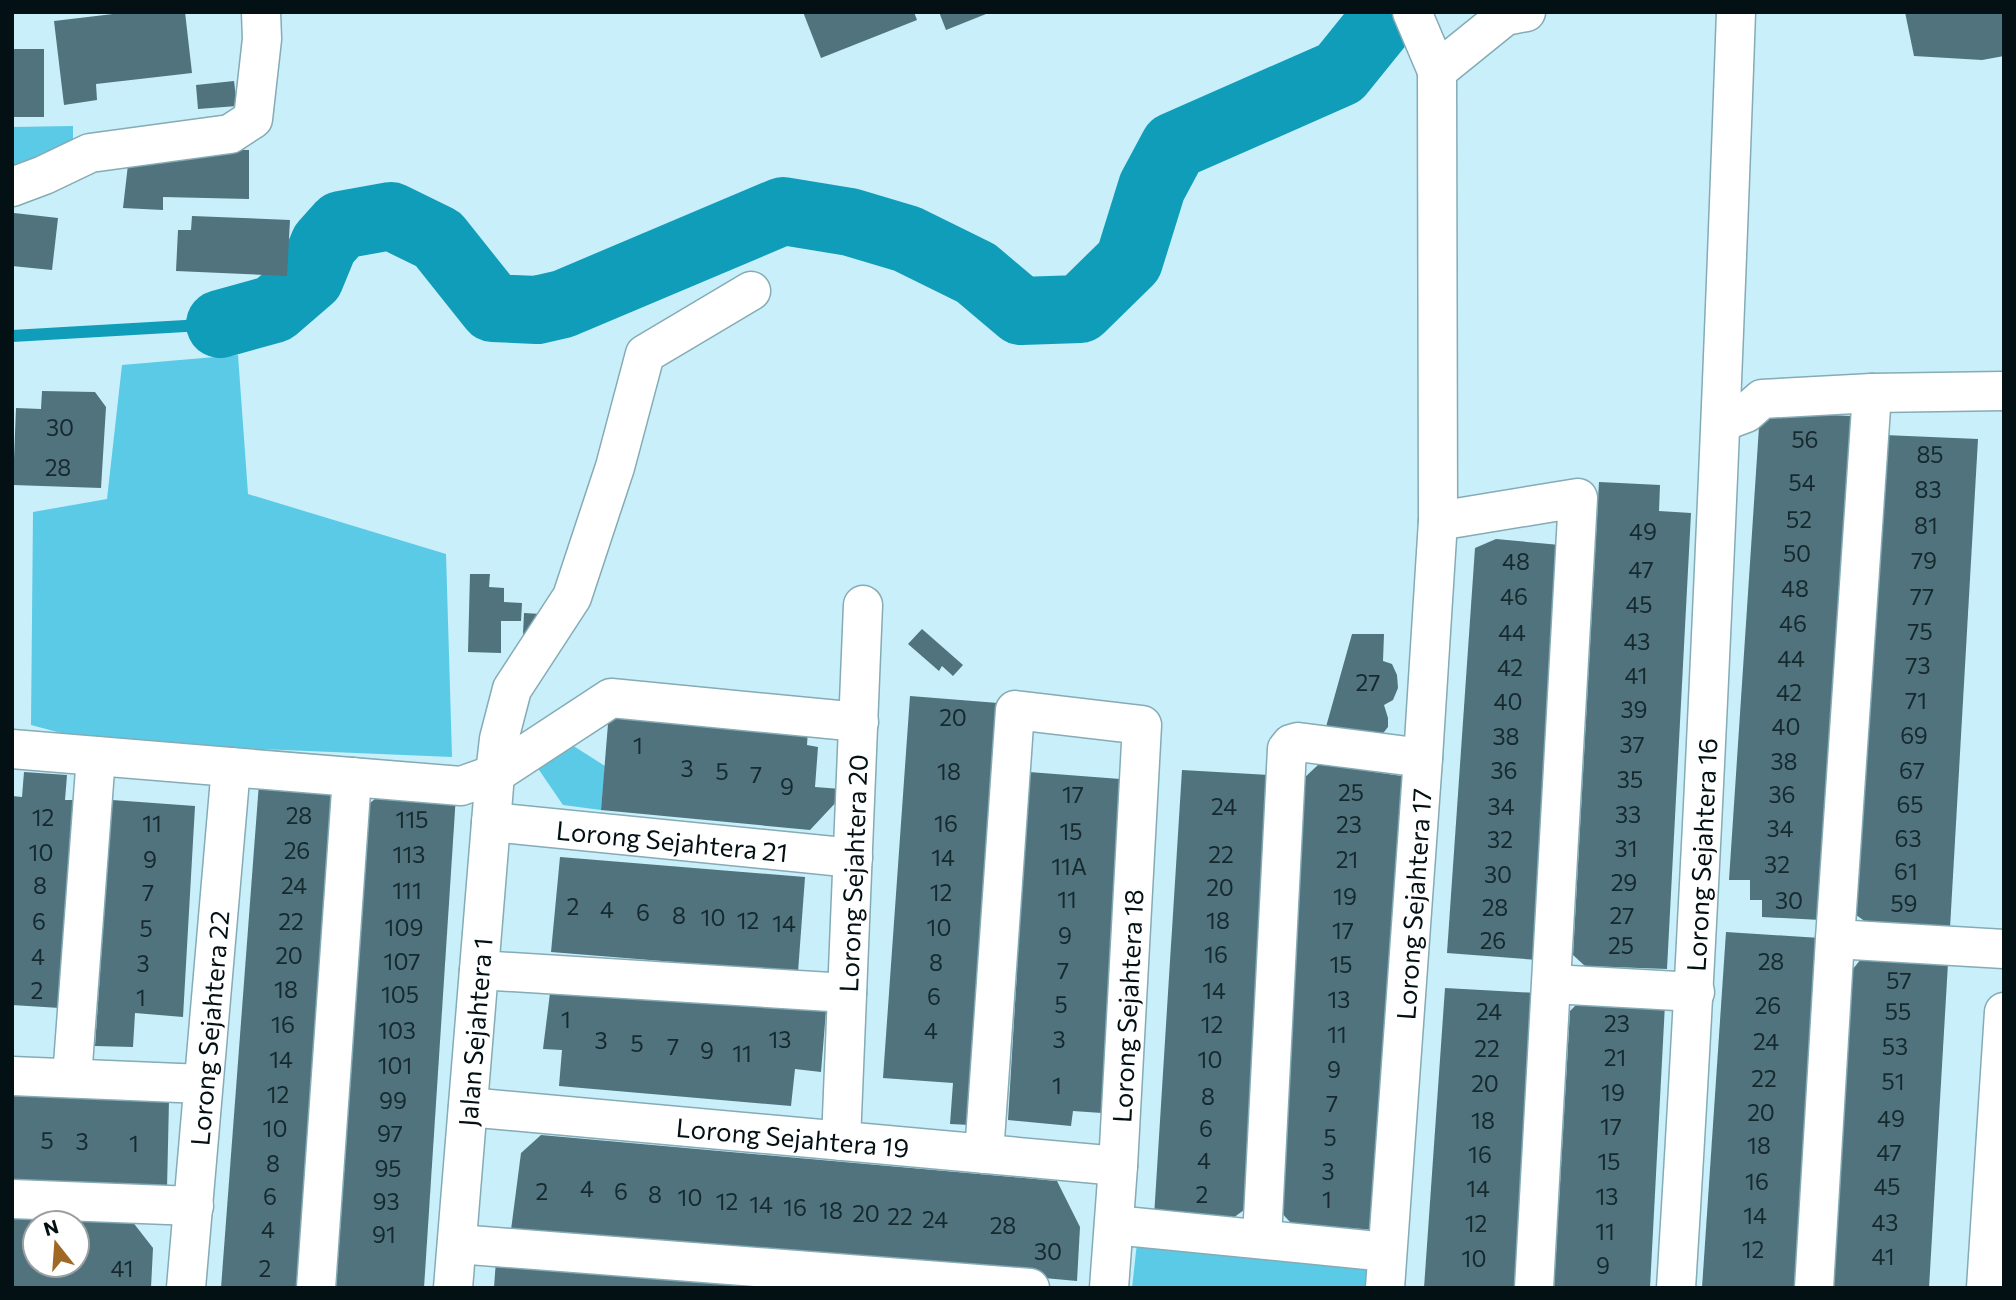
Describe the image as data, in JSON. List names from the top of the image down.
{
  "streets": {
    "street": [
      "Lorong Sejahtera 21",
      "Lorong Sejahtera 16",
      "Lorong Sejahtera 20",
      "Lorong Sejahtera 17",
      "Lorong Sejahtera 18",
      "Lorong Sejahtera 22",
      "Jalan Sejahtera 1",
      "Lorong Sejahtera 19"
    ]
  },
  "crossings": [
    ["Lorong Sejahtera 21", "Lorong Sejahtera 20"],
    ["Lorong Sejahtera 21", "Jalan Sejahtera 1"],
    ["Lorong Sejahtera 20", "Lorong Sejahtera 19"],
    ["Lorong Sejahtera 18", "Lorong Sejahtera 19"],
    ["Jalan Sejahtera 1", "Lorong Sejahtera 19"]
  ],
  "house_numbers": [
    "30",
    "56",
    "85",
    "28",
    "54",
    "83",
    "52",
    "81",
    "49",
    "50",
    "79",
    "48",
    "47",
    "48",
    "46",
    "77",
    "45",
    "46",
    "75",
    "44",
    "43",
    "44",
    "73",
    "42",
    "41",
    "27",
    "42",
    "71",
    "40",
    "39",
    "20",
    "40",
    "69",
    "38",
    "37",
    "1",
    "38",
    "3",
    "36",
    "67",
    "5",
    "18",
    "7",
    "35",
    "9",
    "25",
    "17",
    "36",
    "65",
    "24",
    "34",
    "33",
    "28",
    "12",
    "115",
    "11",
    "16",
    "23",
    "34",
    "15",
    "63",
    "32",
    "31",
    "26",
    "10",
    "113",
    "22",
    "14",
    "9",
    "21",
    "32",
    "11A",
    "61",
    "30",
    "29",
    "8",
    "24",
    "20",
    "111",
    "7",
    "12",
    "19",
    "11",
    "30",
    "59",
    "2",
    "28",
    "4",
    "6",
    "8",
    "27",
    "10",
    "12",
    "18",
    "6",
    "22",
    "14",
    "109",
    "10",
    "5",
    "17",
    "9",
    "26",
    "25",
    "16",
    "20",
    "4",
    "107",
    "28",
    "8",
    "3",
    "15",
    "7",
    "57",
    "18",
    "2",
    "14",
    "105",
    "6",
    "1",
    "13",
    "5",
    "26",
    "24",
    "55",
    "1",
    "23",
    "16",
    "12",
    "103",
    "4",
    "11",
    "13",
    "3",
    "3",
    "24",
    "5",
    "7",
    "53",
    "22",
    "9",
    "11",
    "21",
    "14",
    "10",
    "101",
    "9",
    "22",
    "51",
    "20",
    "1",
    "19",
    "12",
    "8",
    "99",
    "7",
    "20",
    "49",
    "18",
    "17",
    "10",
    "6",
    "97",
    "5",
    "5",
    "3",
    "1",
    "18",
    "47",
    "16",
    "4",
    "15",
    "8",
    "95",
    "3",
    "16",
    "45",
    "4",
    "14",
    "2",
    "6",
    "8",
    "2",
    "6",
    "13",
    "10",
    "1",
    "93",
    "12",
    "14",
    "16",
    "18",
    "20",
    "14",
    "22",
    "24",
    "43",
    "12",
    "28",
    "4",
    "11",
    "91",
    "12",
    "30",
    "41",
    "10",
    "9",
    "41",
    "2"
  ],
  "north": "top"
}
